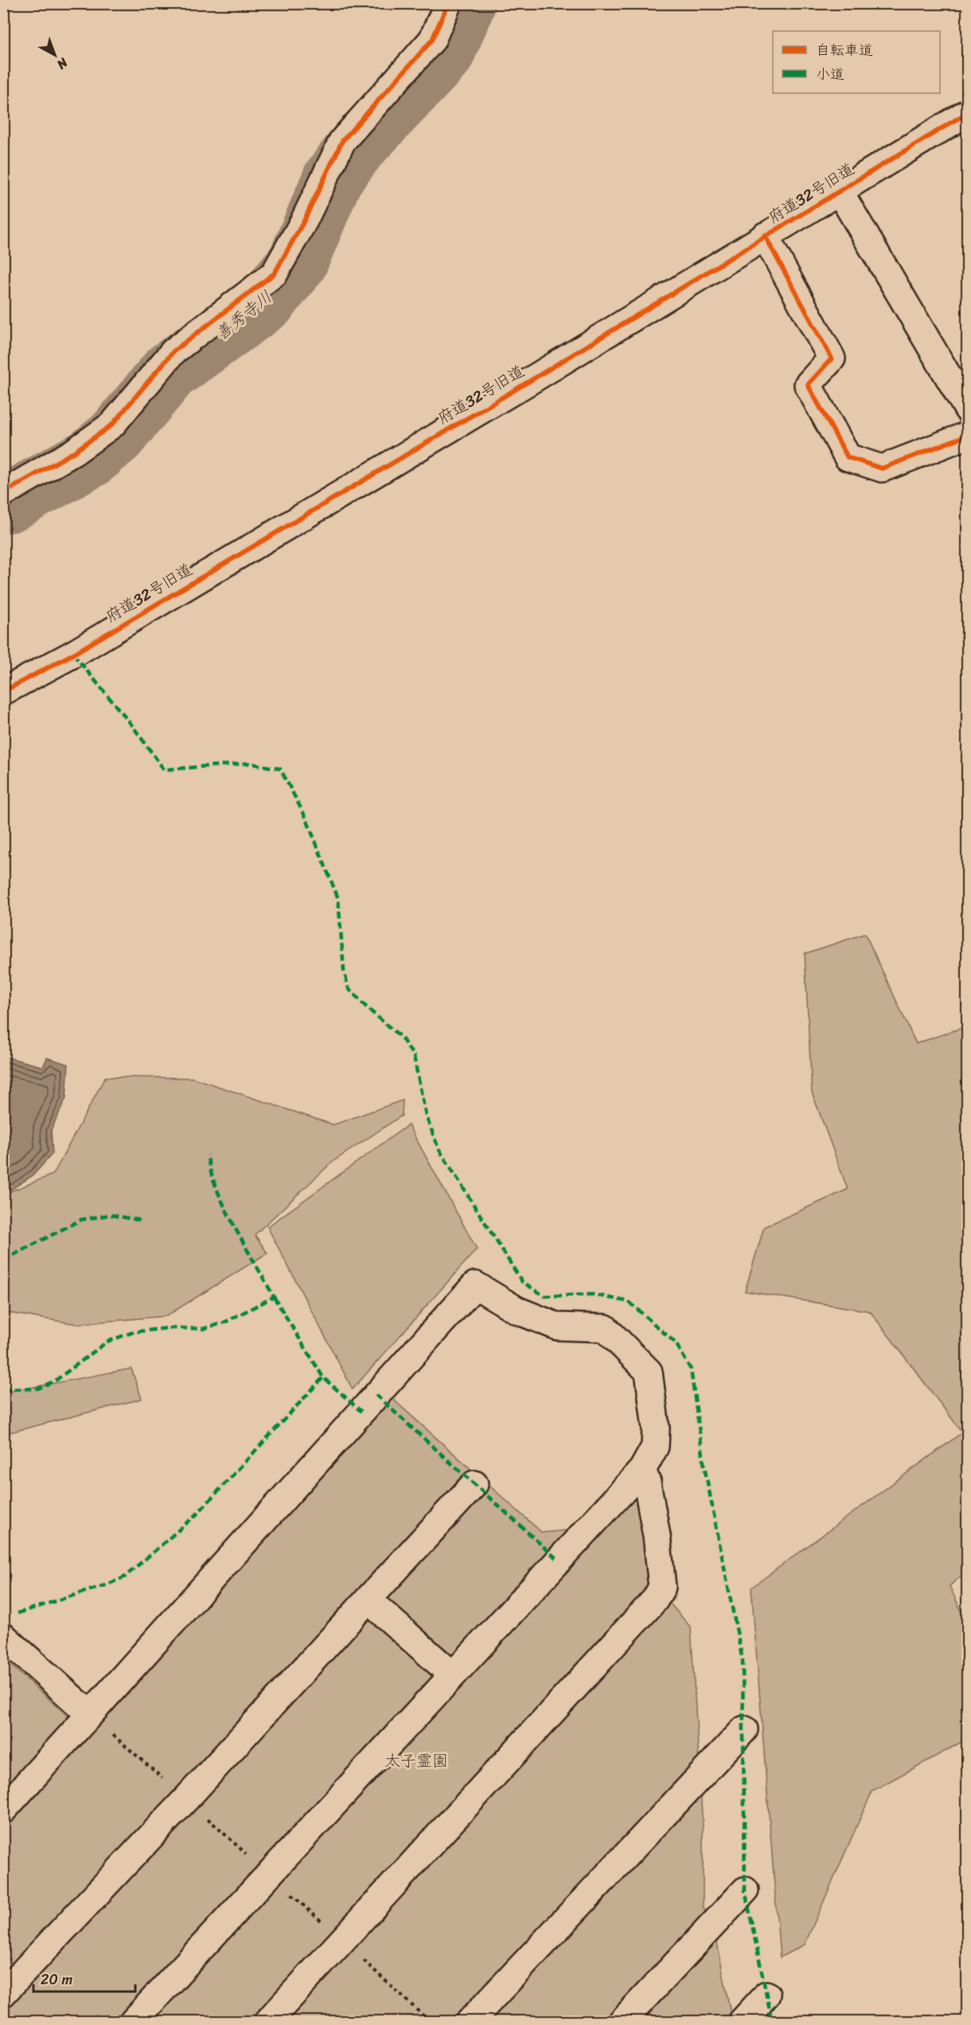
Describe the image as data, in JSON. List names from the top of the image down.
{
  "streets": {
    "street": ["府道32号旧道"]
  },
  "water": ["善秀寺川"],
  "parks": ["太子霊園"],
  "legend": ["自転車道", "小道"],
  "scale_bar": "20 m",
  "north": "bottom right"
}
